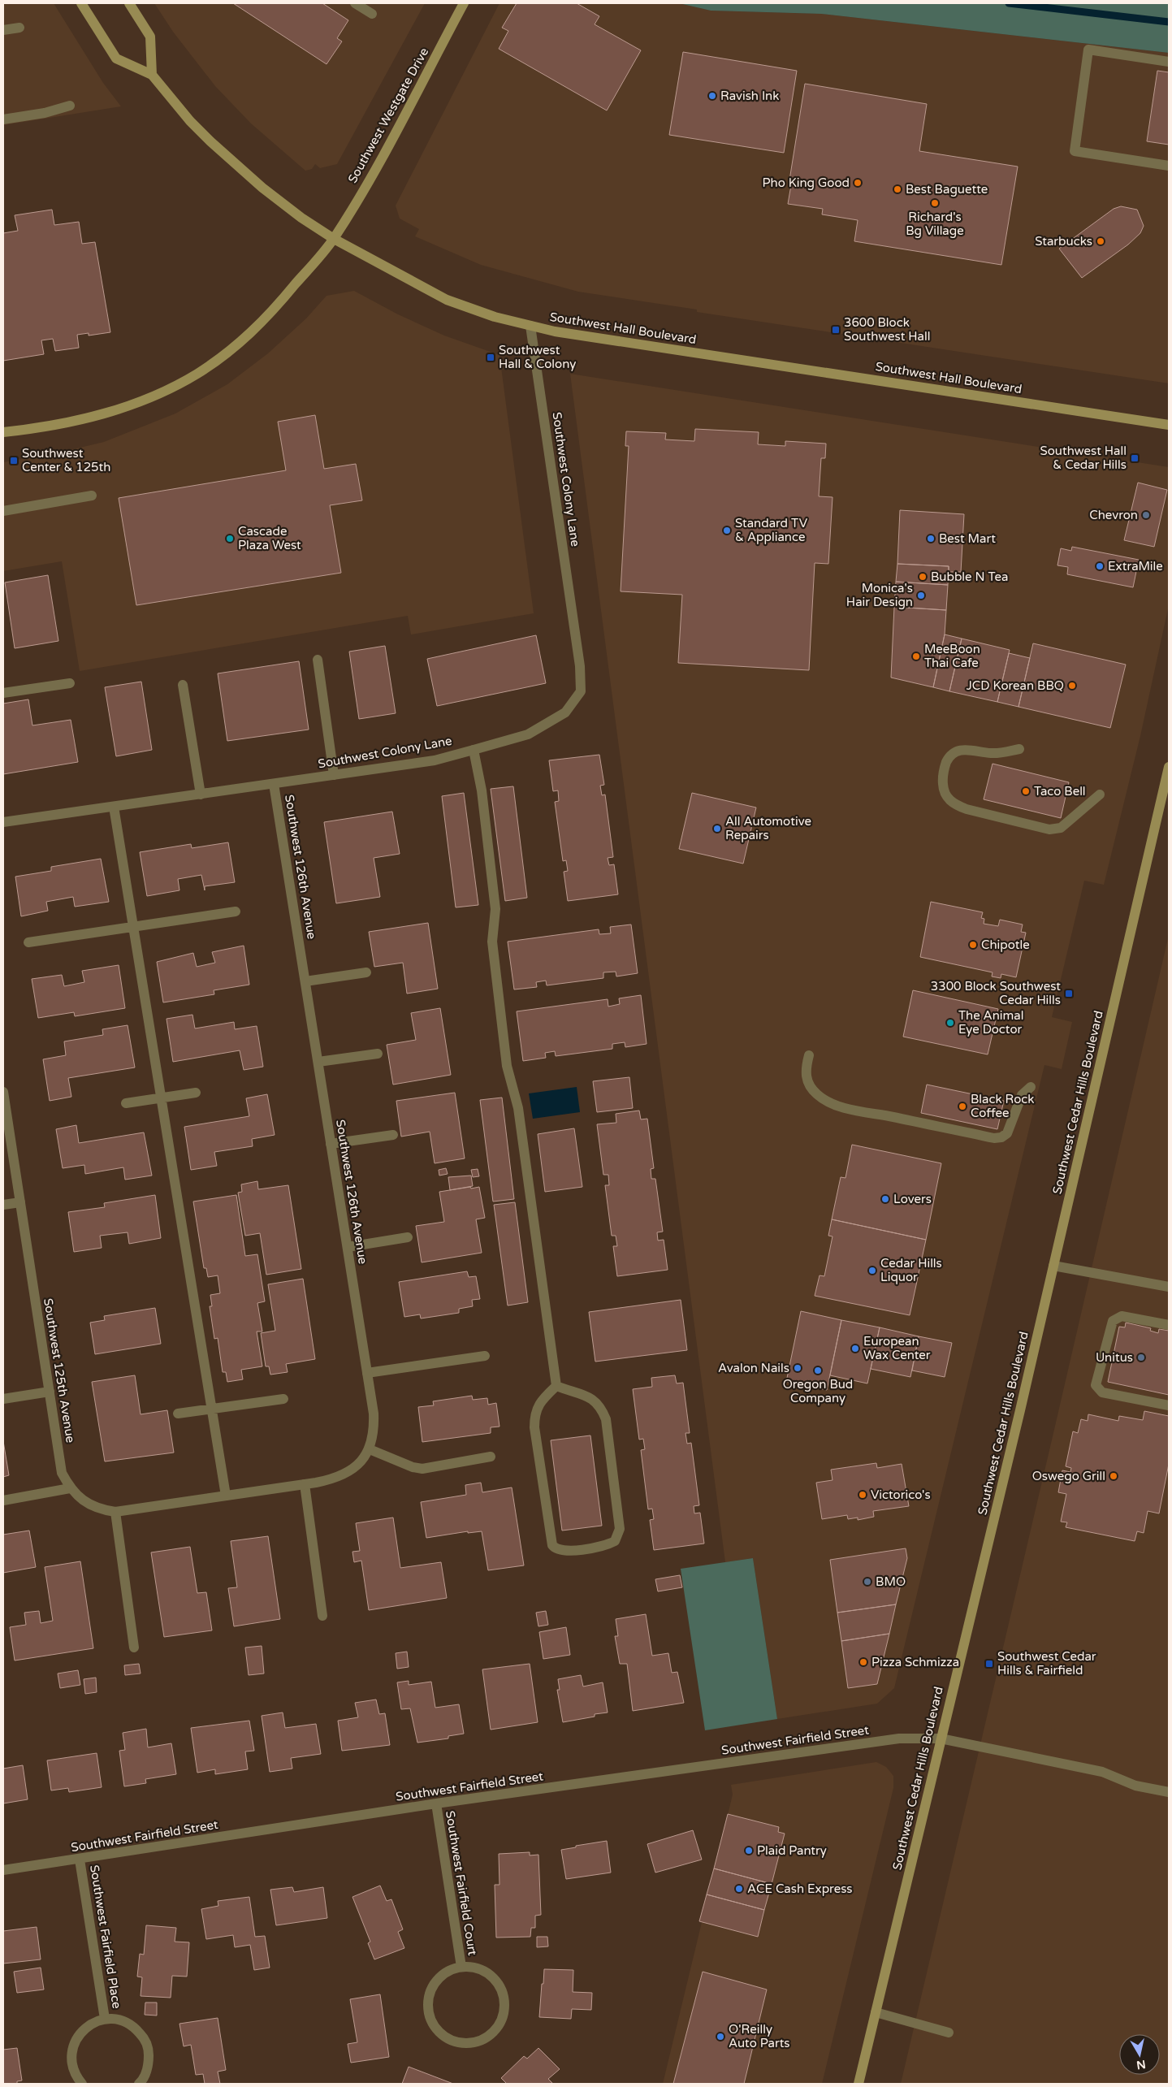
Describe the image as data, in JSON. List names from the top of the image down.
{
  "streets": {
    "main road": ["Southwest Westgate Drive", "Southwest Hall Boulevard", "Southwest Cedar Hills Boulevard"],
    "street": [
      "Southwest Colony Lane",
      "Southwest 126th Avenue",
      "Southwest 125th Avenue",
      "Southwest Fairfield Street",
      "Southwest Fairfield Court",
      "Southwest Fairfield Place"
    ]
  },
  "crossings": [
    ["Southwest Westgate Drive", "Southwest Hall Boulevard"],
    ["Southwest Hall Boulevard", "Southwest Colony Lane"],
    ["Southwest Colony Lane", "Southwest 126th Avenue"],
    ["Southwest 126th Avenue", "Southwest 125th Avenue"],
    ["Southwest Cedar Hills Boulevard", "Southwest Fairfield Street"],
    ["Southwest Fairfield Street", "Southwest Fairfield Court"],
    ["Southwest Fairfield Street", "Southwest Fairfield Place"]
  ],
  "places": {
    "other": [
      "Ravish Ink",
      "Pho King Good",
      "Best Baguette",
      "Richard's Bg Village",
      "Starbucks",
      "Chevron",
      "Standard TV & Appliance",
      "Cascade Plaza West",
      "Best Mart",
      "ExtraMile",
      "Bubble N Tea",
      "Monica's Hair Design",
      "MeeBoon Thai Cafe",
      "JCD Korean BBQ",
      "Taco Bell",
      "All Automotive Repairs",
      "Chipotle",
      "The Animal Eye Doctor",
      "Black Rock Coffee",
      "Lovers",
      "Cedar Hills Liquor",
      "European Wax Center",
      "Unitus",
      "Avalon Nails",
      "Oregon Bud Company",
      "Oswego Grill",
      "Victorico's",
      "BMO",
      "Pizza Schmizza",
      "Plaid Pantry",
      "ACE Cash Express",
      "O'Reilly Auto Parts"
    ],
    "transit": [
      "3600 Block Southwest Hall",
      "Southwest Hall & Colony",
      "Southwest Hall & Cedar Hills",
      "Southwest Center & 125th",
      "3300 Block Southwest Cedar Hills",
      "Southwest Cedar Hills & Fairfield"
    ]
  },
  "north": "bottom"
}
